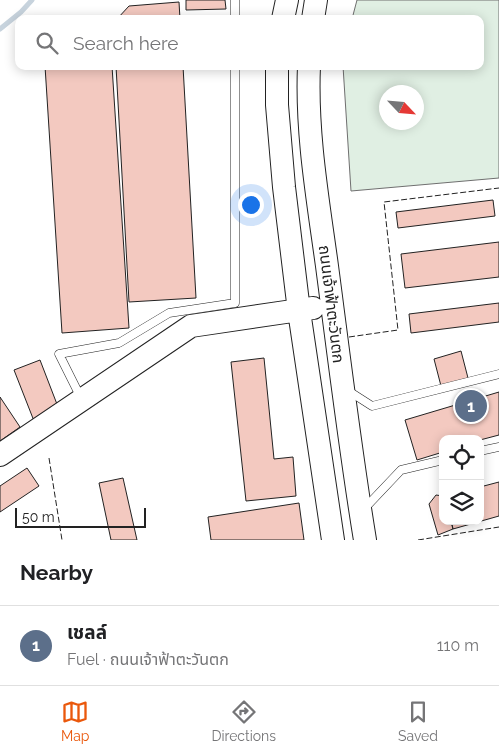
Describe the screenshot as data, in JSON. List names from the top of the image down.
{
  "streets": {
    "main road": ["ถนนเจ้าฟ้าตะวันตก"]
  },
  "scale_bar": "50 m",
  "north": "bottom right",
  "page": {
    "search": "Search here",
    "pins": "1",
    "scale": "50 m",
    "heading": "Nearby",
    "list": [
      {
        "mark": "1",
        "name": "เชลล์",
        "note": "Fuel · ถนนเจ้าฟ้าตะวันตก",
        "value": "110 m"
      }
    ],
    "nav": ["Map", "Directions", "Saved"]
  }
}
